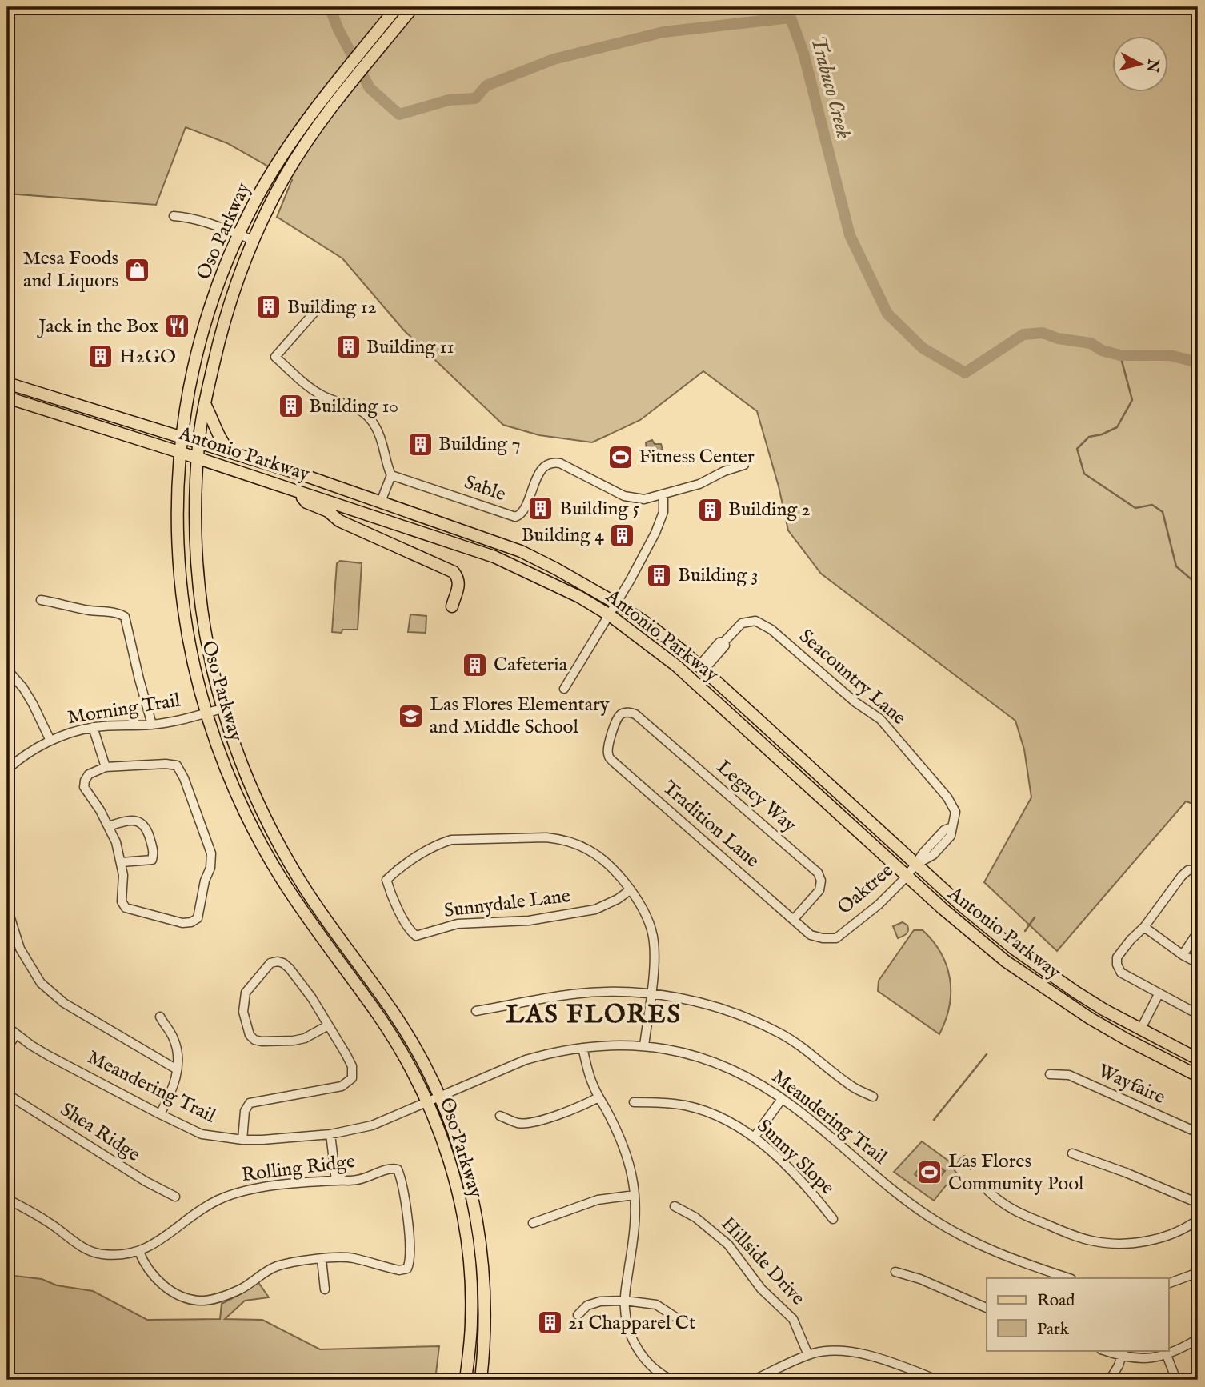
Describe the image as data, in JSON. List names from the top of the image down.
{
  "streets": {
    "main road": ["Oso Parkway", "Antonio Parkway"],
    "street": [
      "Sable",
      "Seacountry Lane",
      "Morning Trail",
      "Legacy Way",
      "Tradition Lane",
      "Oaktree",
      "Sunnydale Lane",
      "Wayfaire",
      "Meandering Trail",
      "Shea Ridge",
      "Sunny Slope",
      "Rolling Ridge",
      "Hillside Drive"
    ]
  },
  "crossings": [
    ["Oso Parkway", "Antonio Parkway"],
    ["Oso Parkway", "Morning Trail"],
    ["Oso Parkway", "Meandering Trail"],
    ["Antonio Parkway", "Seacountry Lane"],
    ["Antonio Parkway", "Oaktree"],
    ["Seacountry Lane", "Oaktree"],
    ["Legacy Way", "Tradition Lane"],
    ["Tradition Lane", "Oaktree"]
  ],
  "districts": ["LAS FLORES"],
  "water": ["Trabuco Creek"],
  "places": {
    "shop": ["Mesa Foods and Liquors"],
    "building": [
      "Building 12",
      "Building 11",
      "H2GO",
      "Building 10",
      "Building 7",
      "Building 5",
      "Building 2",
      "Building 4",
      "Building 3",
      "Cafeteria",
      "21 Chapparel Ct"
    ],
    "restaurant": ["Jack in the Box"],
    "sports": ["Fitness Center", "Las Flores Community Pool"],
    "school or university": ["Las Flores Elementary and Middle School"]
  },
  "legend": ["Road", "Park"],
  "north": "right"
}
